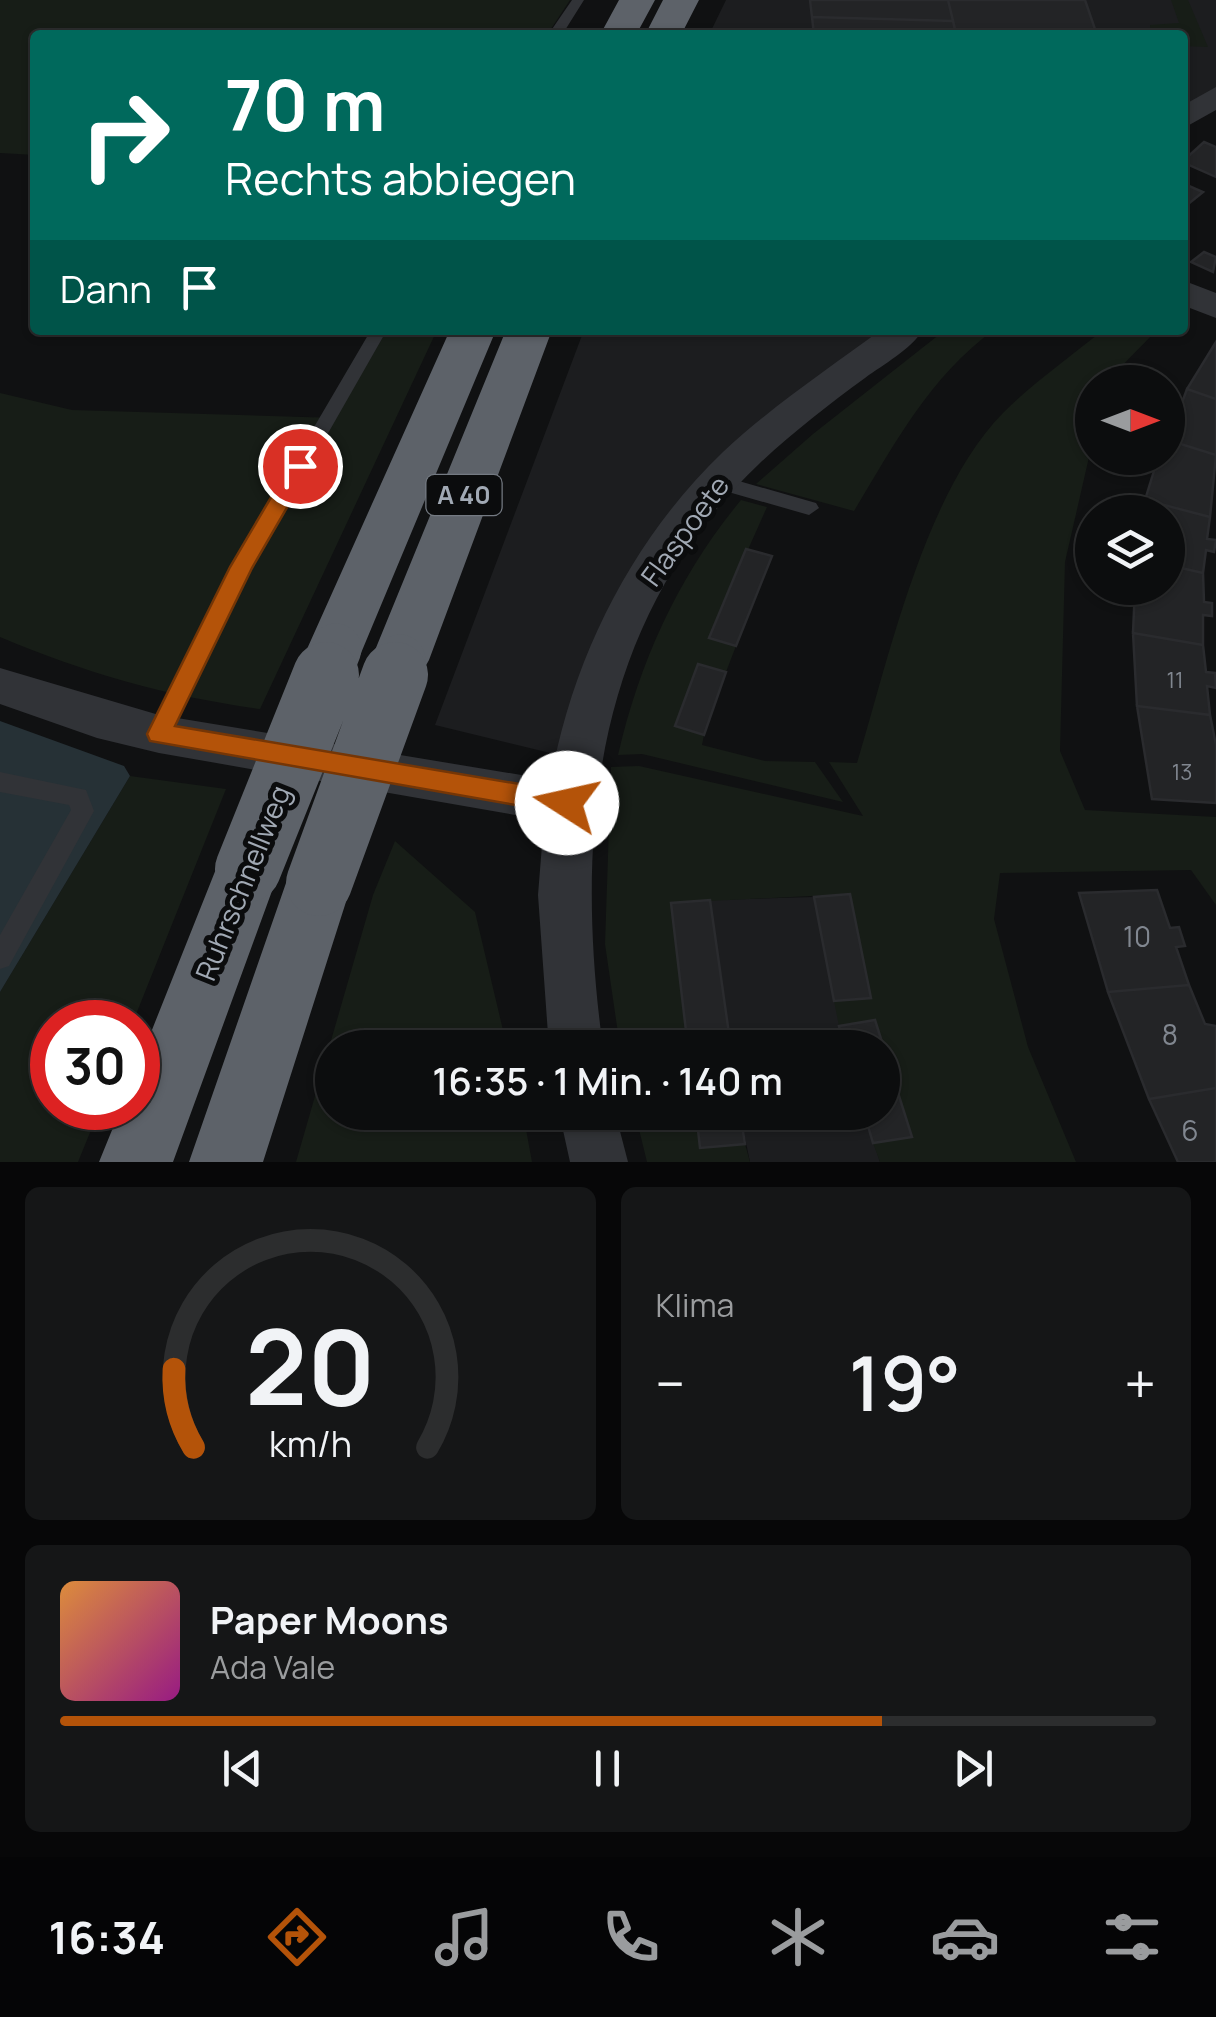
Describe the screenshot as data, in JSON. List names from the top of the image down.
{
  "streets": {
    "highway": ["A 40", "Ruhrschnellweg"],
    "street": ["Flaspoete"]
  },
  "house_numbers": [
    "11",
    "13",
    "10",
    "8",
    "6"
  ],
  "north": "right",
  "page": {
    "turn": ["70 m", "Rechts abbiegen"],
    "then": "Dann",
    "limit": "30",
    "trip": "16:35 · 1 Min. · 140 m",
    "tile": "Klima",
    "heat": ["−", "19°", "+"],
    "song": ["Paper Moons", "Ada Vale"],
    "tabs": "16:34",
    "gauge": ["20", "km/h"]
  }
}
